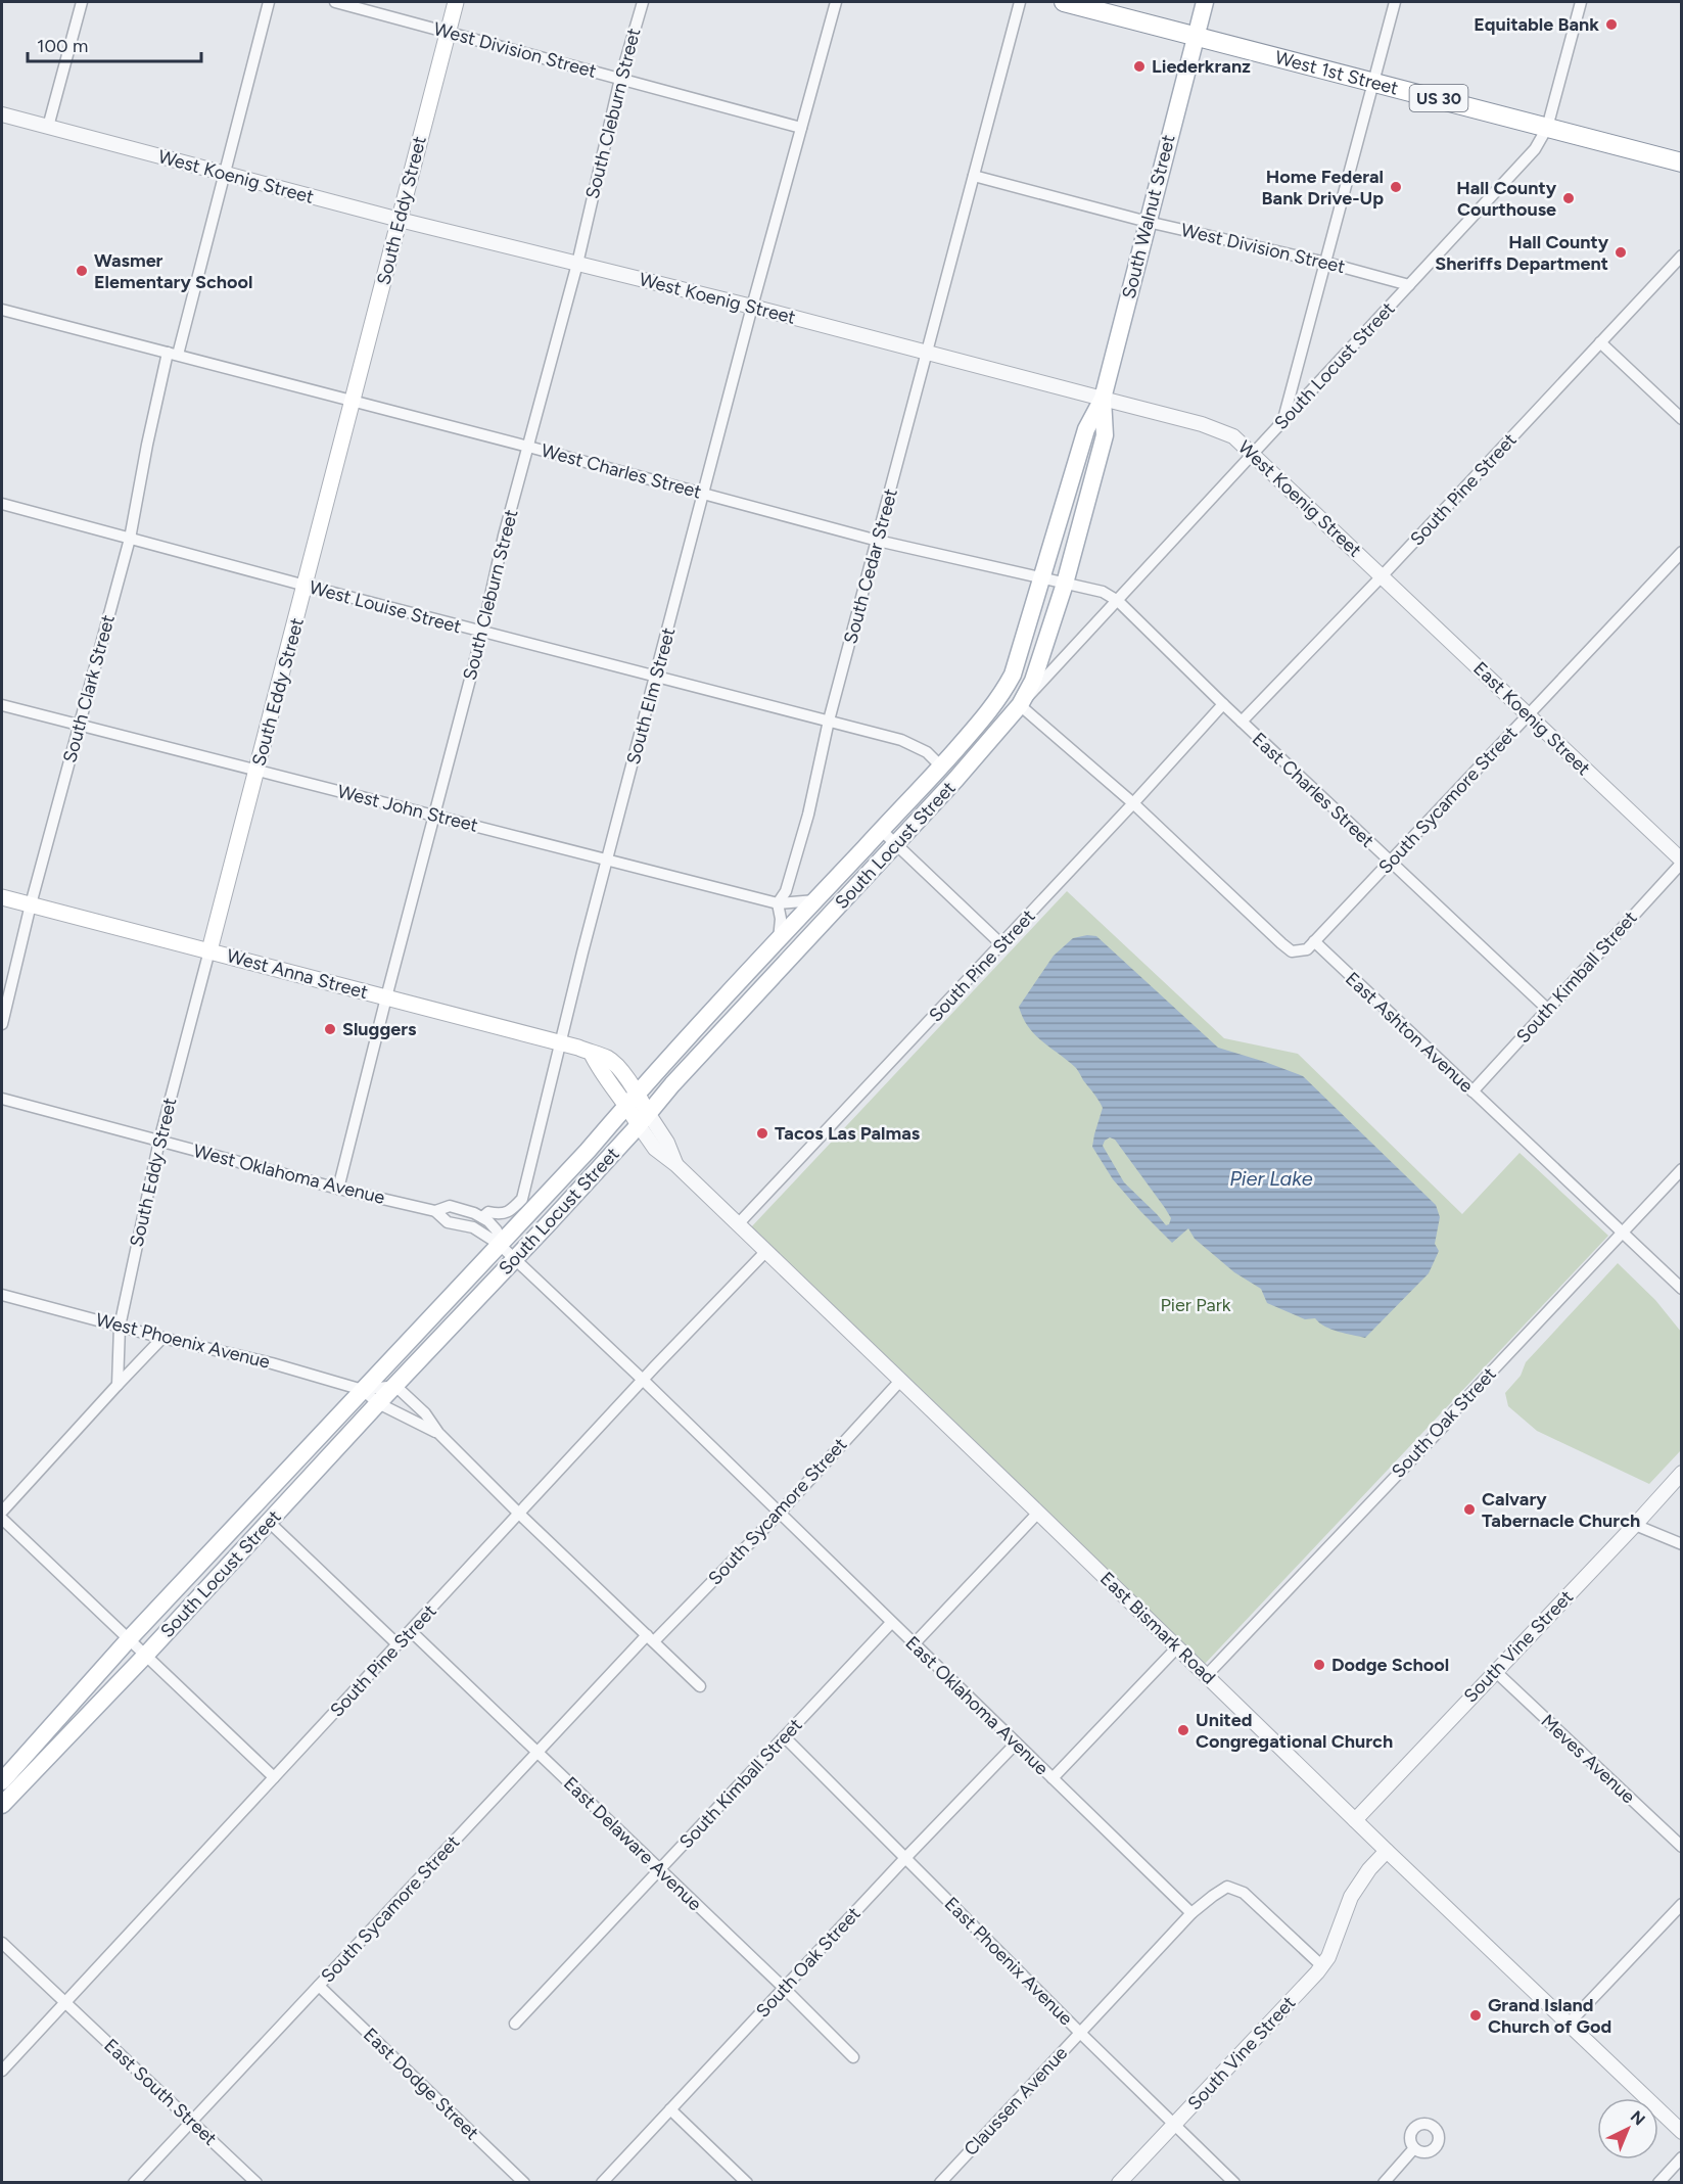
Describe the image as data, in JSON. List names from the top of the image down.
{
  "streets": {
    "highway": ["West 1st Street", "US 30"],
    "main road": [
      "South Eddy Street",
      "South Walnut Street",
      "South Locust Street",
      "West Anna Street"
    ],
    "street": [
      "West Division Street",
      "South Cleburn Street",
      "West Koenig Street",
      "West Charles Street",
      "South Pine Street",
      "South Cedar Street",
      "West Louise Street",
      "South Clark Street",
      "South Elm Street",
      "East Koenig Street",
      "East Charles Street",
      "South Sycamore Street",
      "West John Street",
      "South Kimball Street",
      "East Ashton Avenue",
      "West Oklahoma Avenue",
      "West Phoenix Avenue",
      "South Oak Street",
      "East Bismark Road",
      "South Vine Street",
      "East Oklahoma Avenue",
      "Meves Avenue",
      "East Delaware Avenue",
      "East Phoenix Avenue",
      "East Dodge Street",
      "East South Street",
      "Claussen Avenue"
    ]
  },
  "crossings": [
    ["West Division Street", "South Cleburn Street"],
    ["West Division Street", "South Eddy Street"],
    ["West Division Street", "South Walnut Street"],
    ["West Division Street", "South Locust Street"],
    ["West Division Street", "South Cedar Street"],
    ["West Division Street", "South Elm Street"],
    ["West 1st Street", "South Walnut Street"],
    ["West 1st Street", "South Locust Street"],
    ["South Cleburn Street", "West Koenig Street"],
    ["South Cleburn Street", "West Charles Street"],
    ["South Cleburn Street", "West Louise Street"],
    ["South Cleburn Street", "West John Street"],
    ["South Cleburn Street", "West Anna Street"],
    ["South Cleburn Street", "West Oklahoma Avenue"],
    ["West Koenig Street", "South Eddy Street"],
    ["West Koenig Street", "South Walnut Street"],
    ["West Koenig Street", "South Locust Street"],
    ["West Koenig Street", "South Pine Street"],
    ["West Koenig Street", "South Cedar Street"],
    ["West Koenig Street", "South Clark Street"],
    ["West Koenig Street", "South Elm Street"],
    ["West Koenig Street", "East Koenig Street"],
    ["South Eddy Street", "West Charles Street"],
    ["South Eddy Street", "West Louise Street"],
    ["South Eddy Street", "West John Street"],
    ["South Eddy Street", "West Anna Street"],
    ["South Eddy Street", "West Oklahoma Avenue"],
    ["South Eddy Street", "West Phoenix Avenue"],
    ["South Walnut Street", "South Locust Street"],
    ["South Walnut Street", "West Charles Street"],
    ["South Locust Street", "West Charles Street"],
    ["South Locust Street", "South Cedar Street"],
    ["South Locust Street", "West Louise Street"],
    ["South Locust Street", "West John Street"],
    ["South Locust Street", "West Anna Street"],
    ["South Locust Street", "West Oklahoma Avenue"],
    ["South Locust Street", "West Phoenix Avenue"],
    ["South Locust Street", "East Bismark Road"],
    ["West Charles Street", "South Cedar Street"],
    ["West Charles Street", "South Clark Street"],
    ["West Charles Street", "South Elm Street"],
    ["South Pine Street", "East Koenig Street"],
    ["South Pine Street", "East Charles Street"],
    ["South Pine Street", "West Oklahoma Avenue"],
    ["South Pine Street", "West Phoenix Avenue"],
    ["South Pine Street", "East Bismark Road"],
    ["South Pine Street", "East Oklahoma Avenue"],
    ["South Pine Street", "East Delaware Avenue"],
    ["South Pine Street", "East South Street"],
    ["South Cedar Street", "West Louise Street"],
    ["South Cedar Street", "West John Street"],
    ["West Louise Street", "South Clark Street"],
    ["West Louise Street", "South Elm Street"],
    ["South Clark Street", "West John Street"],
    ["South Clark Street", "West Anna Street"],
    ["South Elm Street", "West John Street"],
    ["South Elm Street", "West Anna Street"],
    ["South Elm Street", "West Oklahoma Avenue"],
    ["East Koenig Street", "South Sycamore Street"],
    ["East Koenig Street", "South Kimball Street"],
    ["East Charles Street", "South Sycamore Street"],
    ["East Charles Street", "South Kimball Street"],
    ["South Sycamore Street", "East Ashton Avenue"],
    ["South Sycamore Street", "East Bismark Road"],
    ["South Sycamore Street", "East Oklahoma Avenue"],
    ["South Sycamore Street", "East Delaware Avenue"],
    ["South Sycamore Street", "East Dodge Street"],
    ["South Sycamore Street", "East South Street"],
    ["West Anna Street", "East Bismark Road"],
    ["South Kimball Street", "East Ashton Avenue"],
    ["South Kimball Street", "East Oklahoma Avenue"],
    ["South Kimball Street", "East Delaware Avenue"],
    ["South Kimball Street", "East Phoenix Avenue"],
    ["East Ashton Avenue", "South Oak Street"],
    ["West Oklahoma Avenue", "East Oklahoma Avenue"],
    ["South Oak Street", "East Bismark Road"],
    ["South Oak Street", "East Oklahoma Avenue"],
    ["South Oak Street", "East Delaware Avenue"],
    ["South Oak Street", "East Phoenix Avenue"],
    ["East Bismark Road", "South Vine Street"],
    ["South Vine Street", "Meves Avenue"],
    ["South Vine Street", "East Phoenix Avenue"],
    ["East Oklahoma Avenue", "Claussen Avenue"],
    ["East Phoenix Avenue", "Claussen Avenue"]
  ],
  "water": ["Pier Lake"],
  "parks": ["Pier Park"],
  "places": [
    "Equitable Bank",
    "Liederkranz",
    "Home Federal Bank Drive-Up",
    "Hall County Courthouse",
    "Hall County Sheriffs Department",
    "Wasmer Elementary School",
    "Sluggers",
    "Tacos Las Palmas",
    "Calvary Tabernacle Church",
    "Dodge School",
    "United Congregational Church",
    "Grand Island Church of God"
  ],
  "scale_bar": "100 m",
  "north": "top right"
}
